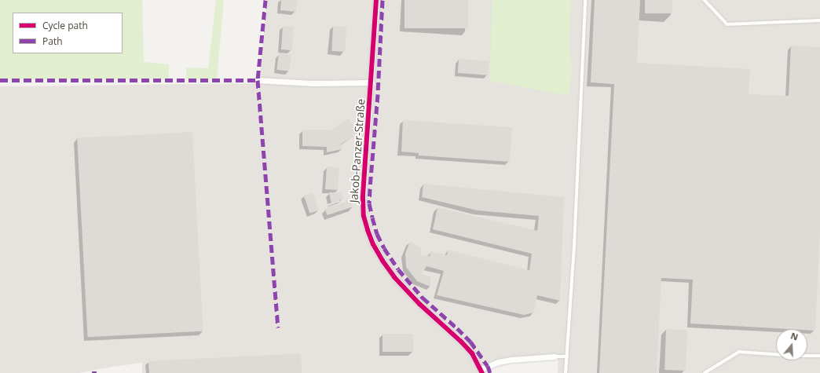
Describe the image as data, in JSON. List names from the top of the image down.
{
  "streets": {
    "street": ["Jakob-Panzer-Straße"]
  },
  "legend": ["Cycle path", "Path"],
  "north": "top"
}
